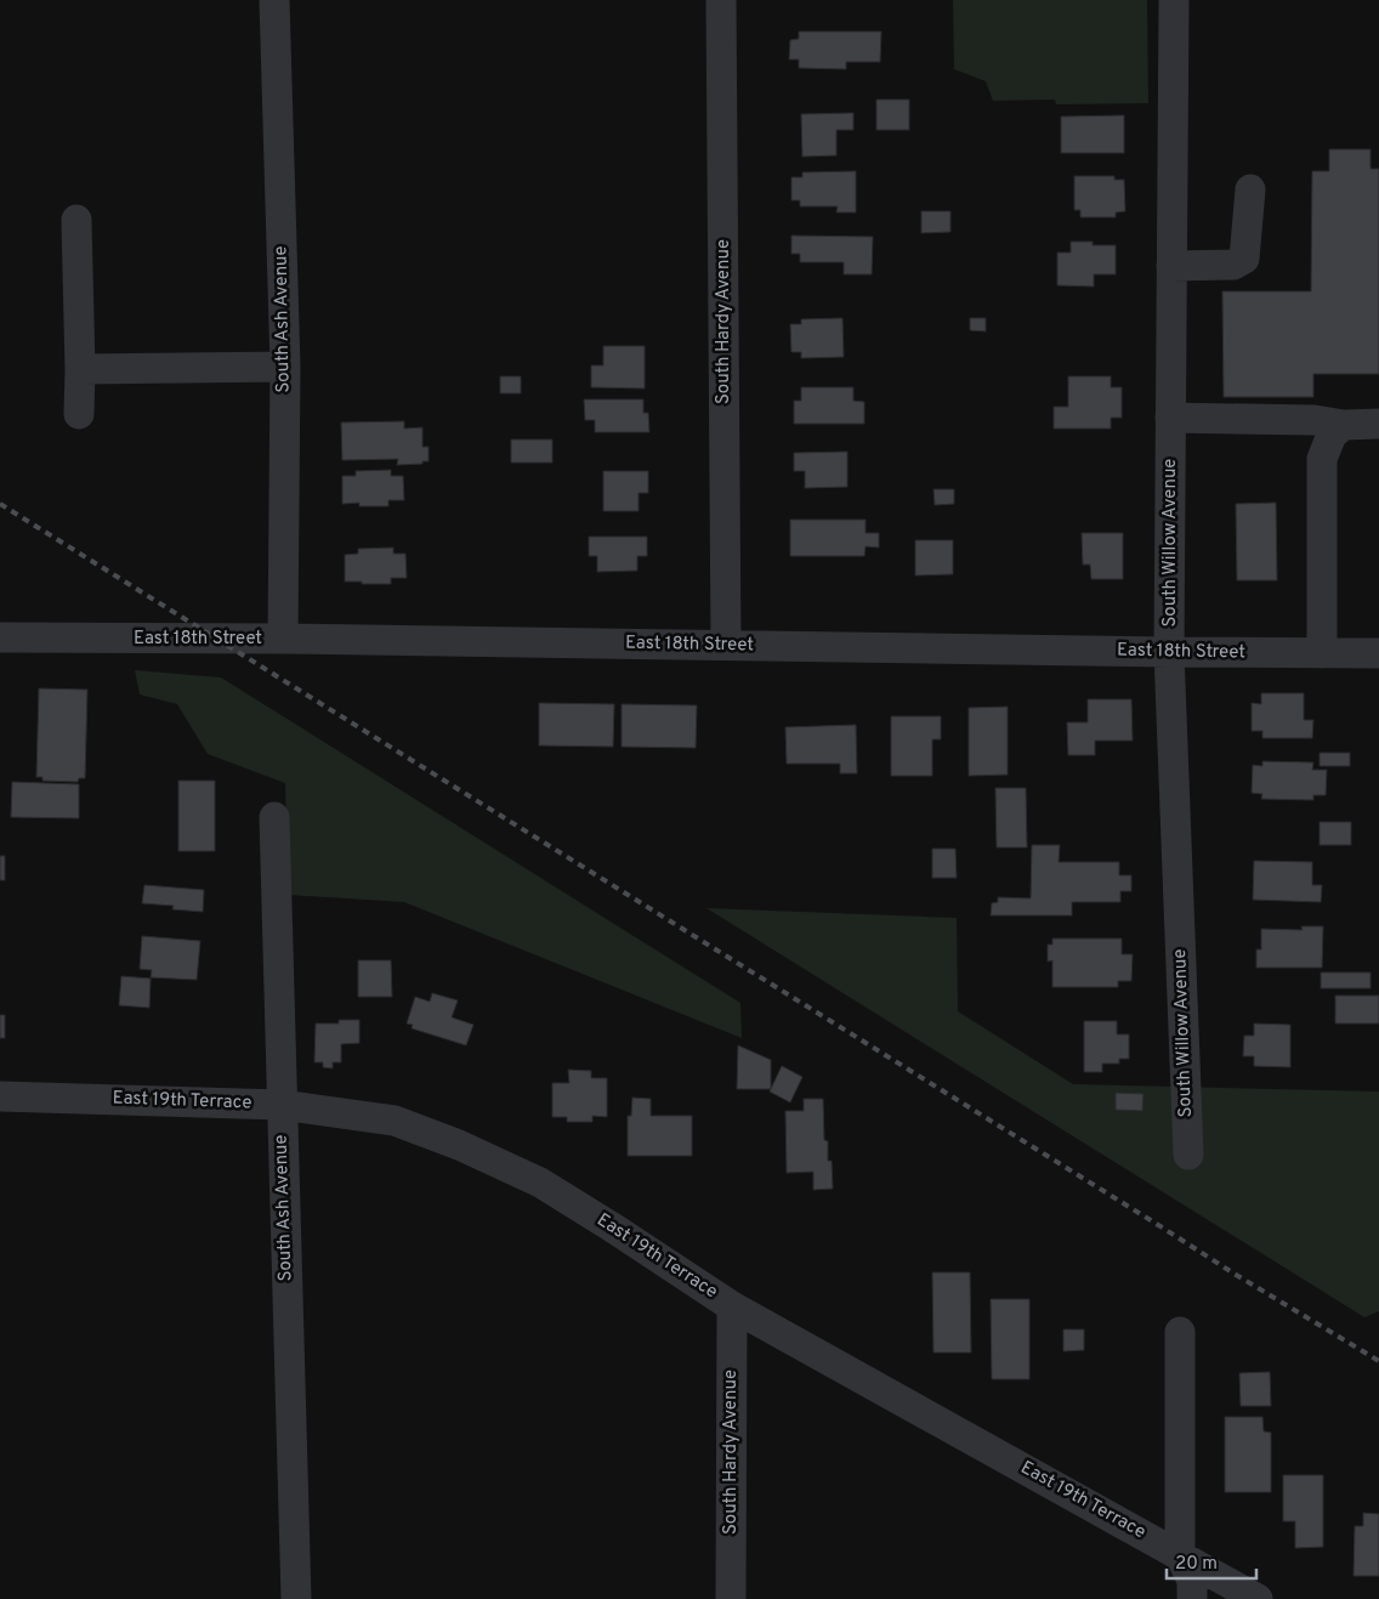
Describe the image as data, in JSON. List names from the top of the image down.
{
  "streets": {
    "street": [
      "South Ash Avenue",
      "South Hardy Avenue",
      "South Willow Avenue",
      "East 18th Street",
      "East 19th Terrace"
    ]
  },
  "crossings": [
    ["South Ash Avenue", "East 18th Street"],
    ["South Ash Avenue", "East 19th Terrace"],
    ["South Hardy Avenue", "East 18th Street"],
    ["South Hardy Avenue", "East 19th Terrace"],
    ["South Willow Avenue", "East 18th Street"]
  ],
  "scale_bar": "20 m"
}
